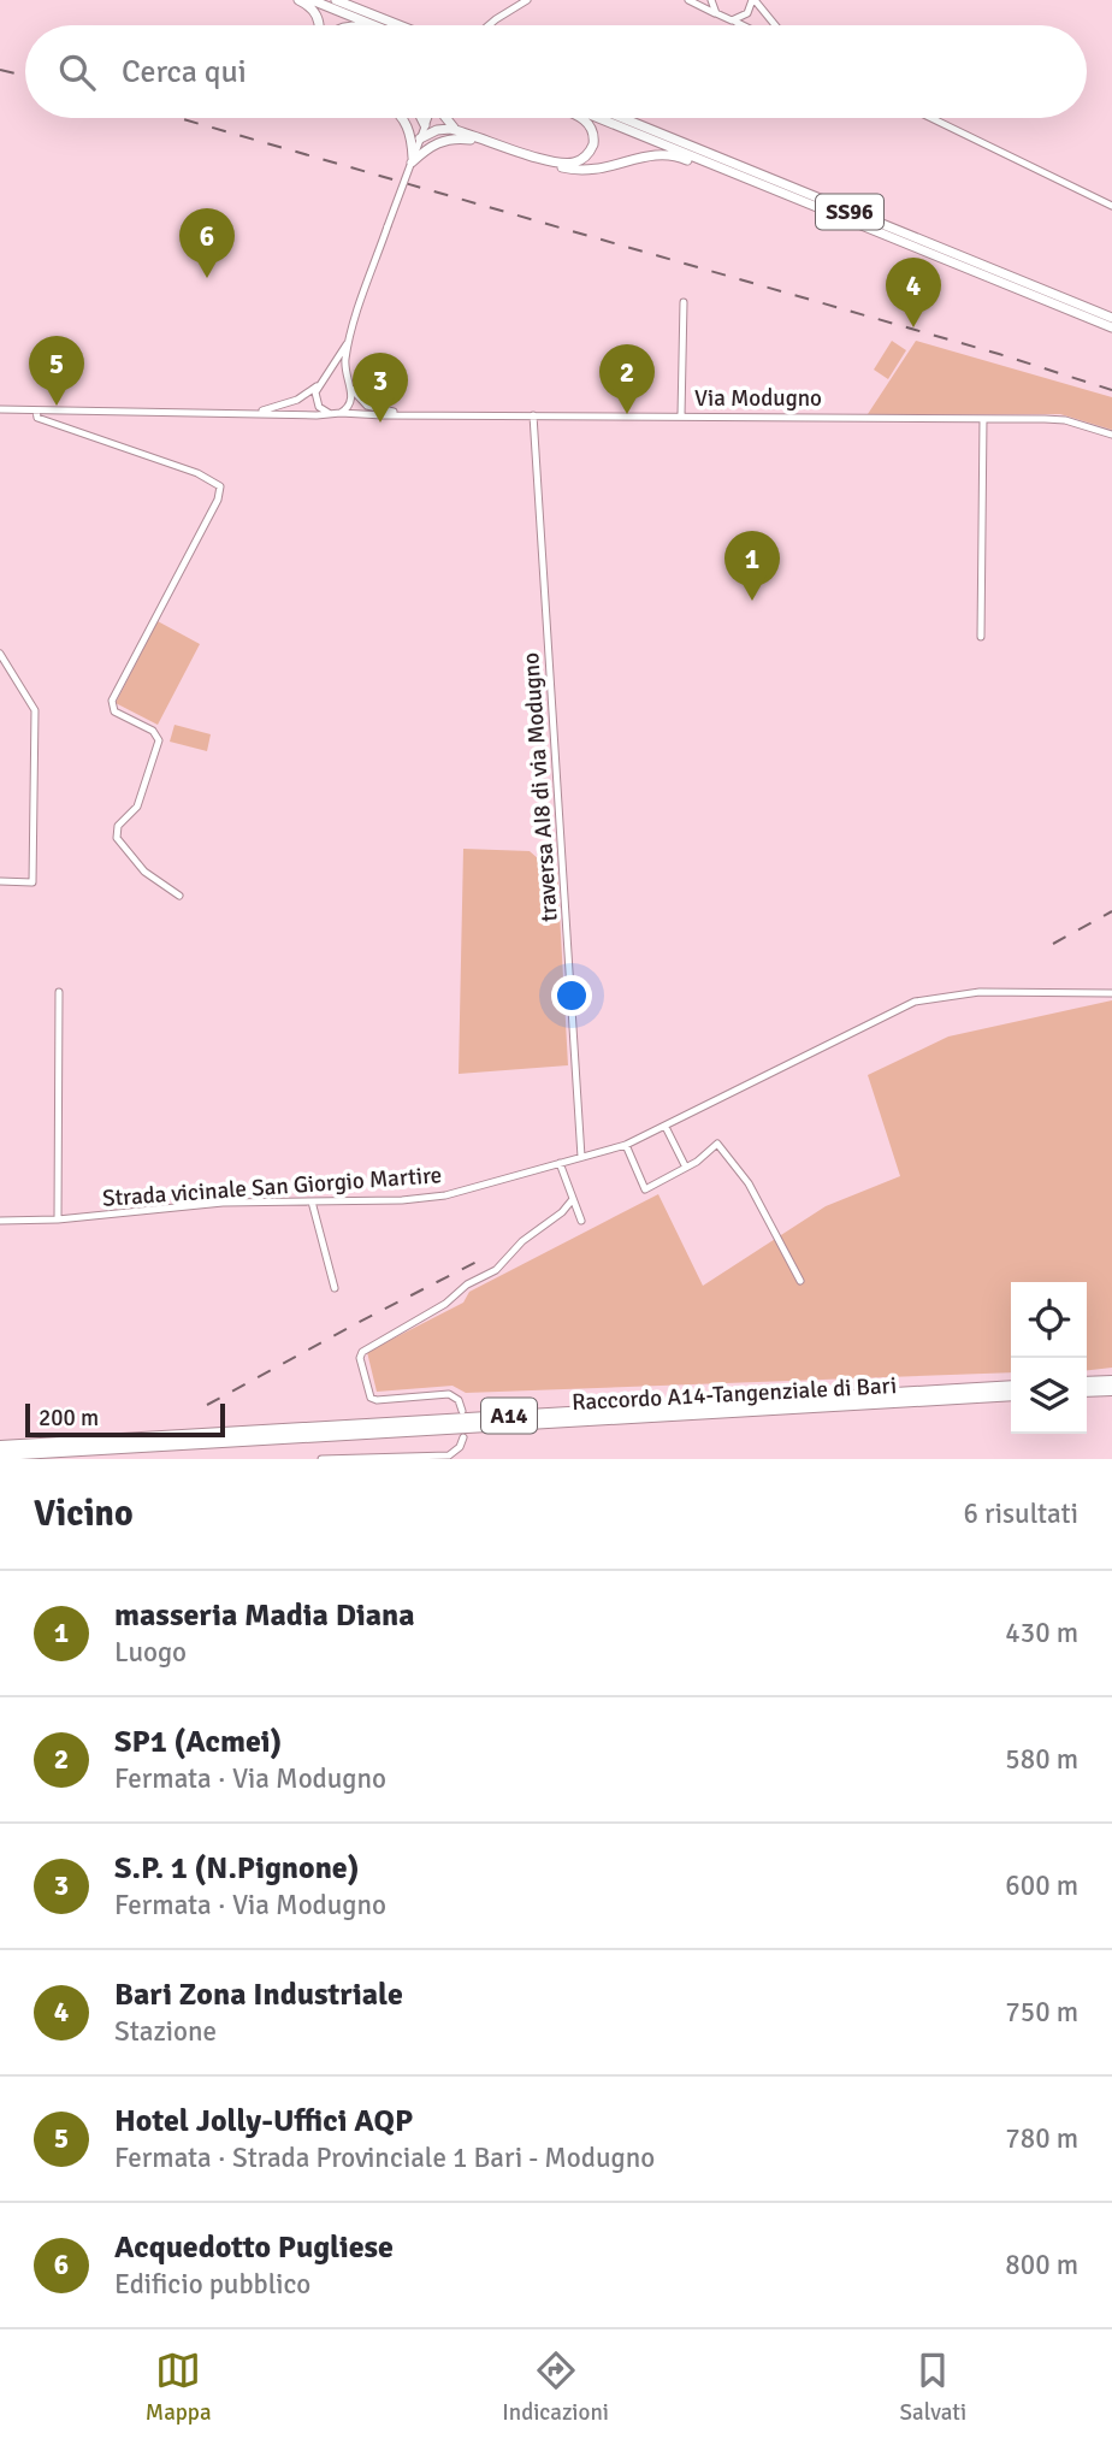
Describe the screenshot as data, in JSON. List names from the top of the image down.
{
  "streets": {
    "highway": ["Raccordo A14-Tangenziale di Bari", "A14"],
    "main road": ["SS96"],
    "street": ["Via Modugno", "traversa AI8 di via Modugno", "Strada vicinale San Giorgio Martire"]
  },
  "crossings": [
    ["Via Modugno", "traversa AI8 di via Modugno"],
    ["traversa AI8 di via Modugno", "Strada vicinale San Giorgio Martire"]
  ],
  "scale_bar": "200 m",
  "page": {
    "search": "Cerca qui",
    "pins": [
      "6",
      "4",
      "5",
      "2",
      "3",
      "1"
    ],
    "scale": "200 m",
    "heading": ["Vicino", "6 risultati"],
    "list": [
      {
        "mark": "1",
        "name": "masseria Madia Diana",
        "note": "Luogo",
        "value": "430 m"
      },
      {
        "mark": "2",
        "name": "SP1 (Acmei)",
        "note": "Fermata · Via Modugno",
        "value": "580 m"
      },
      {
        "mark": "3",
        "name": "S.P. 1 (N.Pignone)",
        "note": "Fermata · Via Modugno",
        "value": "600 m"
      },
      {
        "mark": "4",
        "name": "Bari Zona Industriale",
        "note": "Stazione",
        "value": "750 m"
      },
      {
        "mark": "5",
        "name": "Hotel Jolly-Uffici AQP",
        "note": "Fermata · Strada Provinciale 1 Bari - Modugno",
        "value": "780 m"
      },
      {
        "mark": "6",
        "name": "Acquedotto Pugliese",
        "note": "Edificio pubblico",
        "value": "800 m"
      }
    ],
    "nav": ["Mappa", "Indicazioni", "Salvati"]
  }
}
